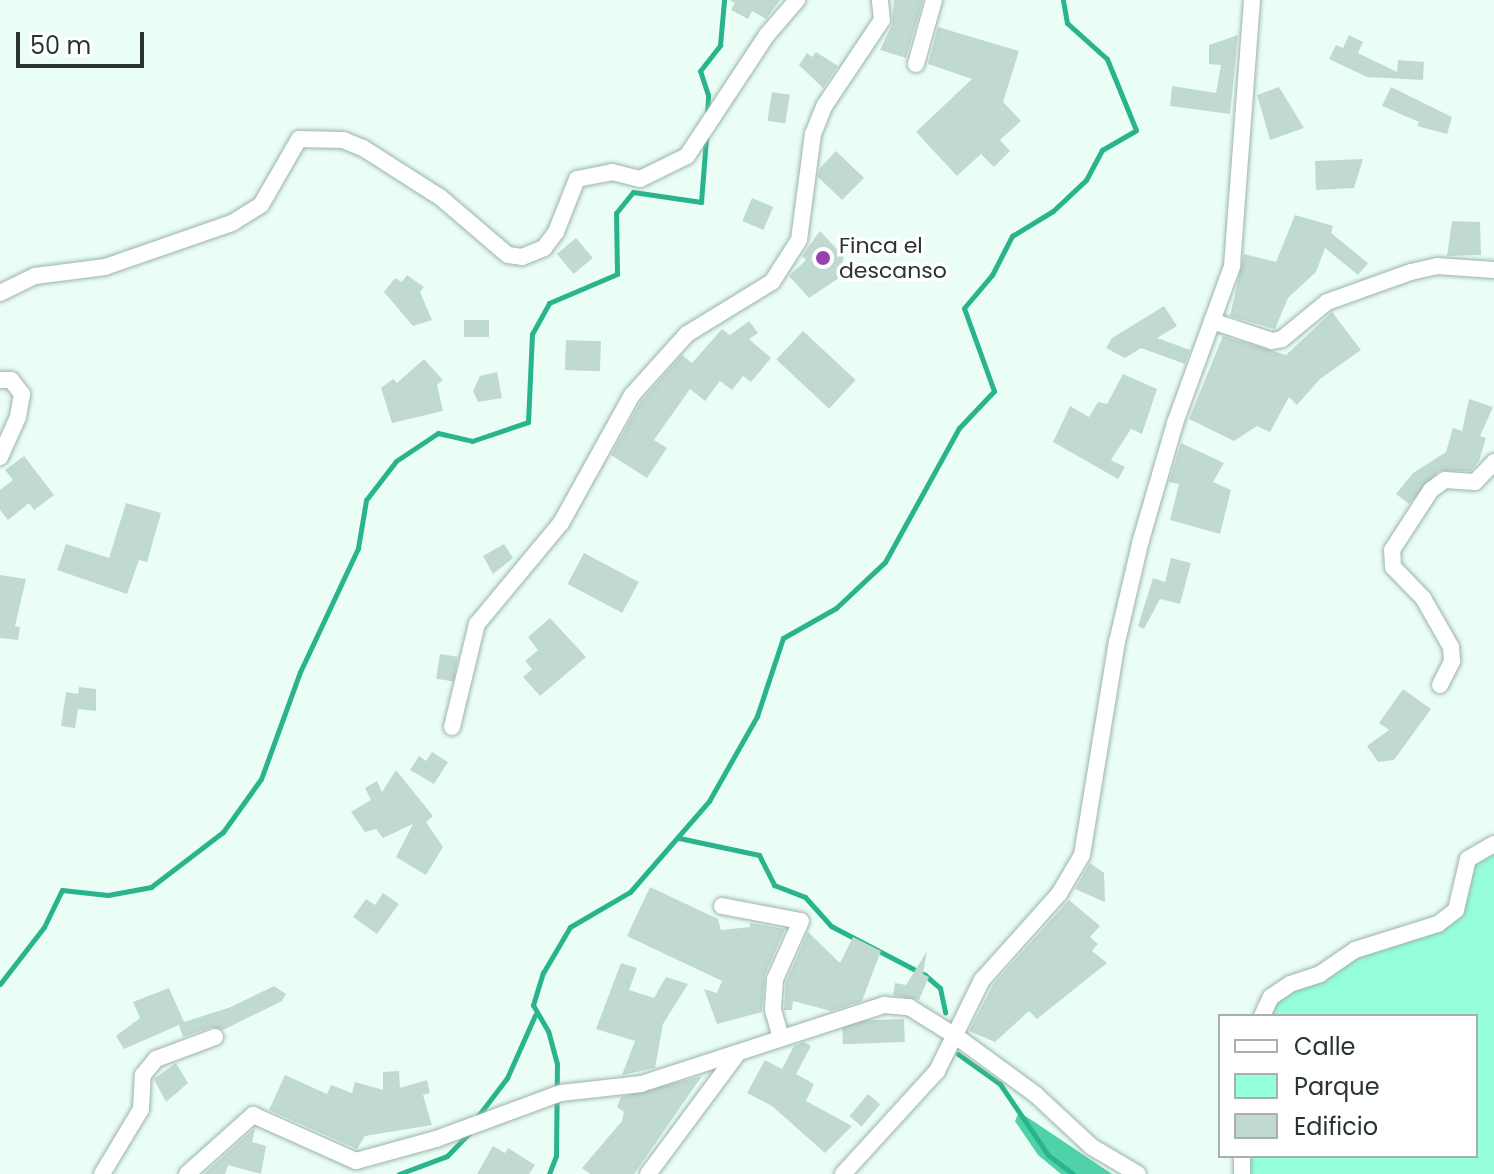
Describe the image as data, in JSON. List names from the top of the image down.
{
  "places": ["Finca el descanso"],
  "legend": ["Calle", "Parque", "Edificio"],
  "scale_bar": "50 m"
}
